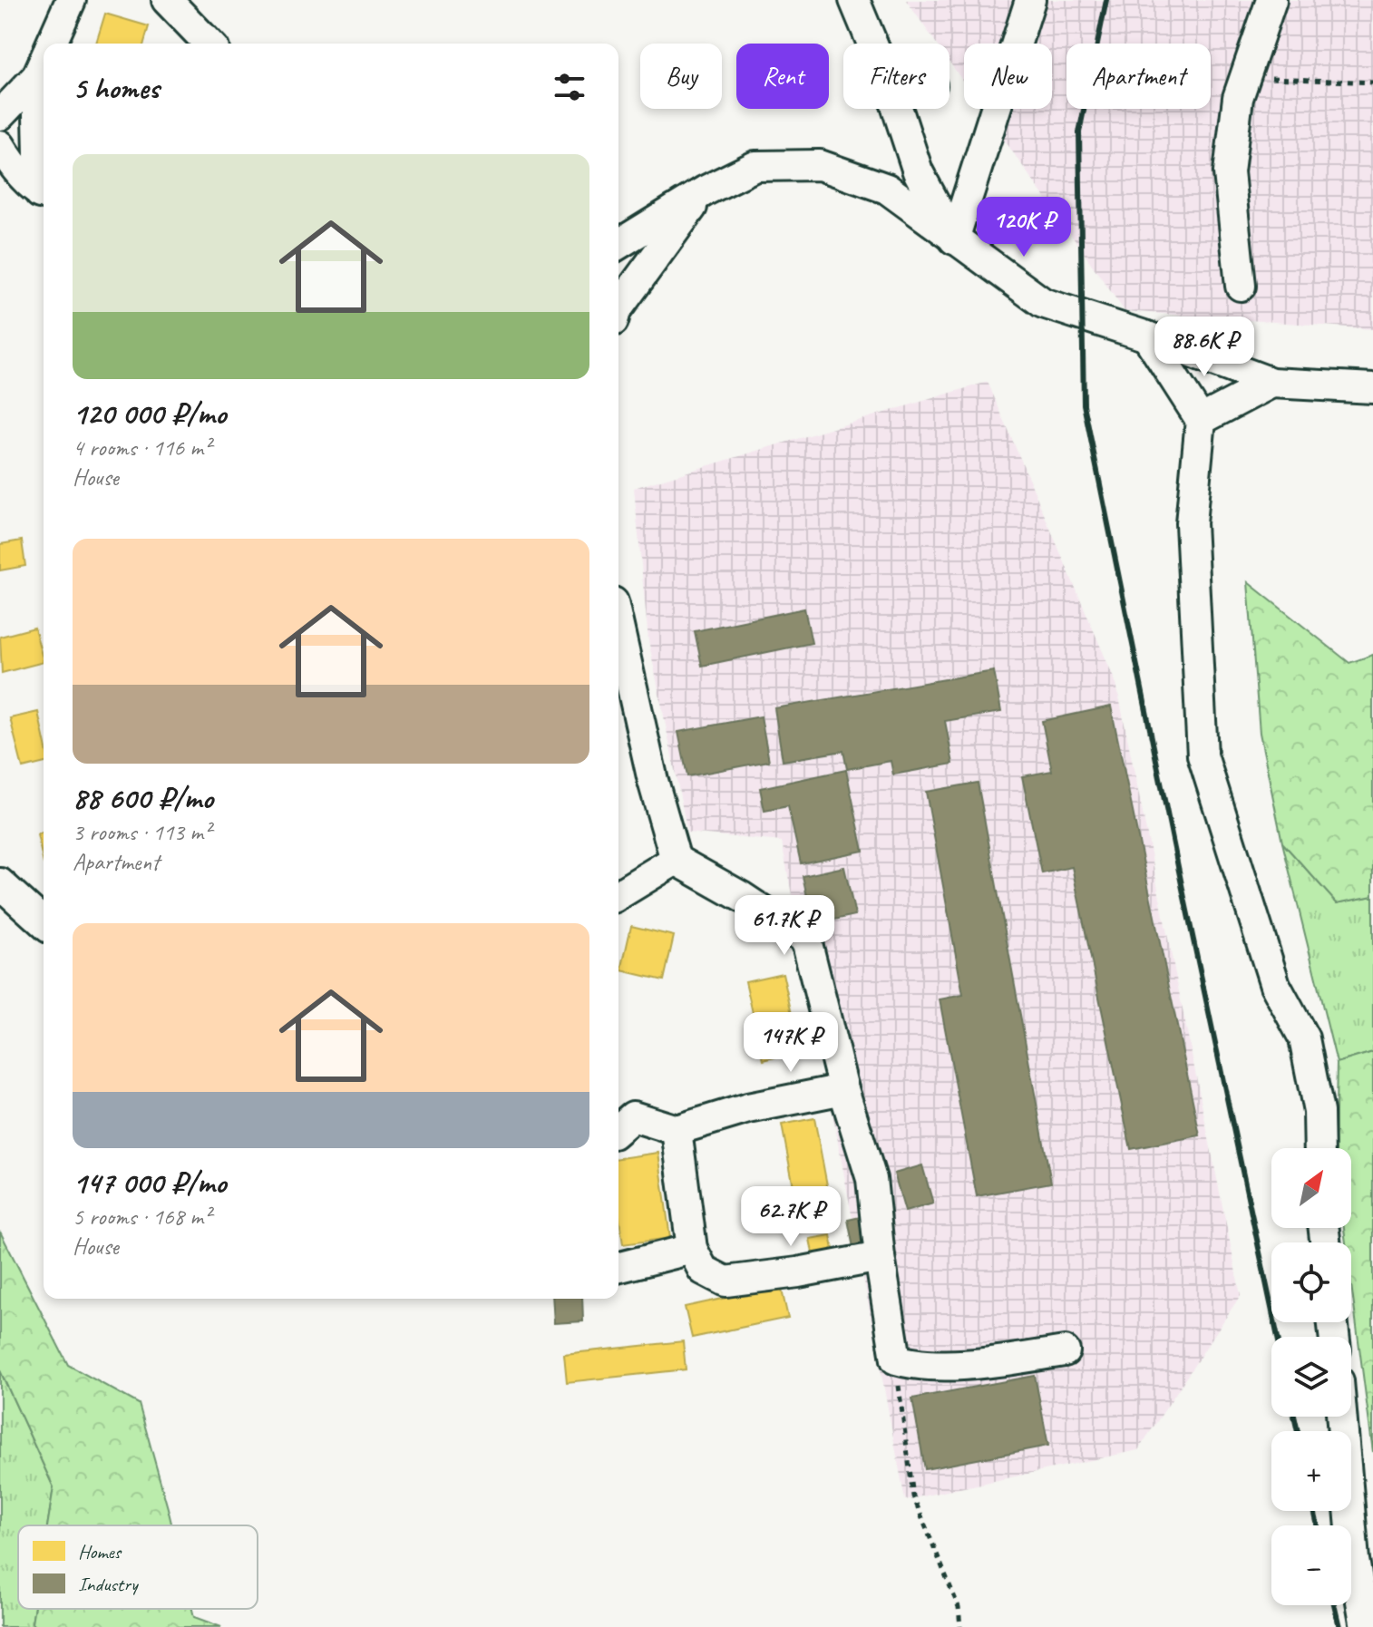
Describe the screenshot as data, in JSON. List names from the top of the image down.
{
  "legend": ["Homes", "Industry"],
  "north": "top right",
  "page": {
    "chip": [
      "Buy",
      "Rent",
      "Filters",
      "New",
      "Apartment"
    ],
    "heading": "5 homes",
    "list": [
      {
        "name": "120 000 ₽/mo",
        "note": "4 rooms · 116 m² · House"
      },
      {
        "name": "88 600 ₽/mo",
        "note": "3 rooms · 113 m² · Apartment"
      },
      {
        "name": "147 000 ₽/mo",
        "note": "5 rooms · 168 m² · House"
      }
    ],
    "price": [
      "120K ₽",
      "88.6K ₽",
      "61.7K ₽",
      "147K ₽",
      "62.7K ₽"
    ],
    "map_buttons": ["+", "−"]
  }
}
